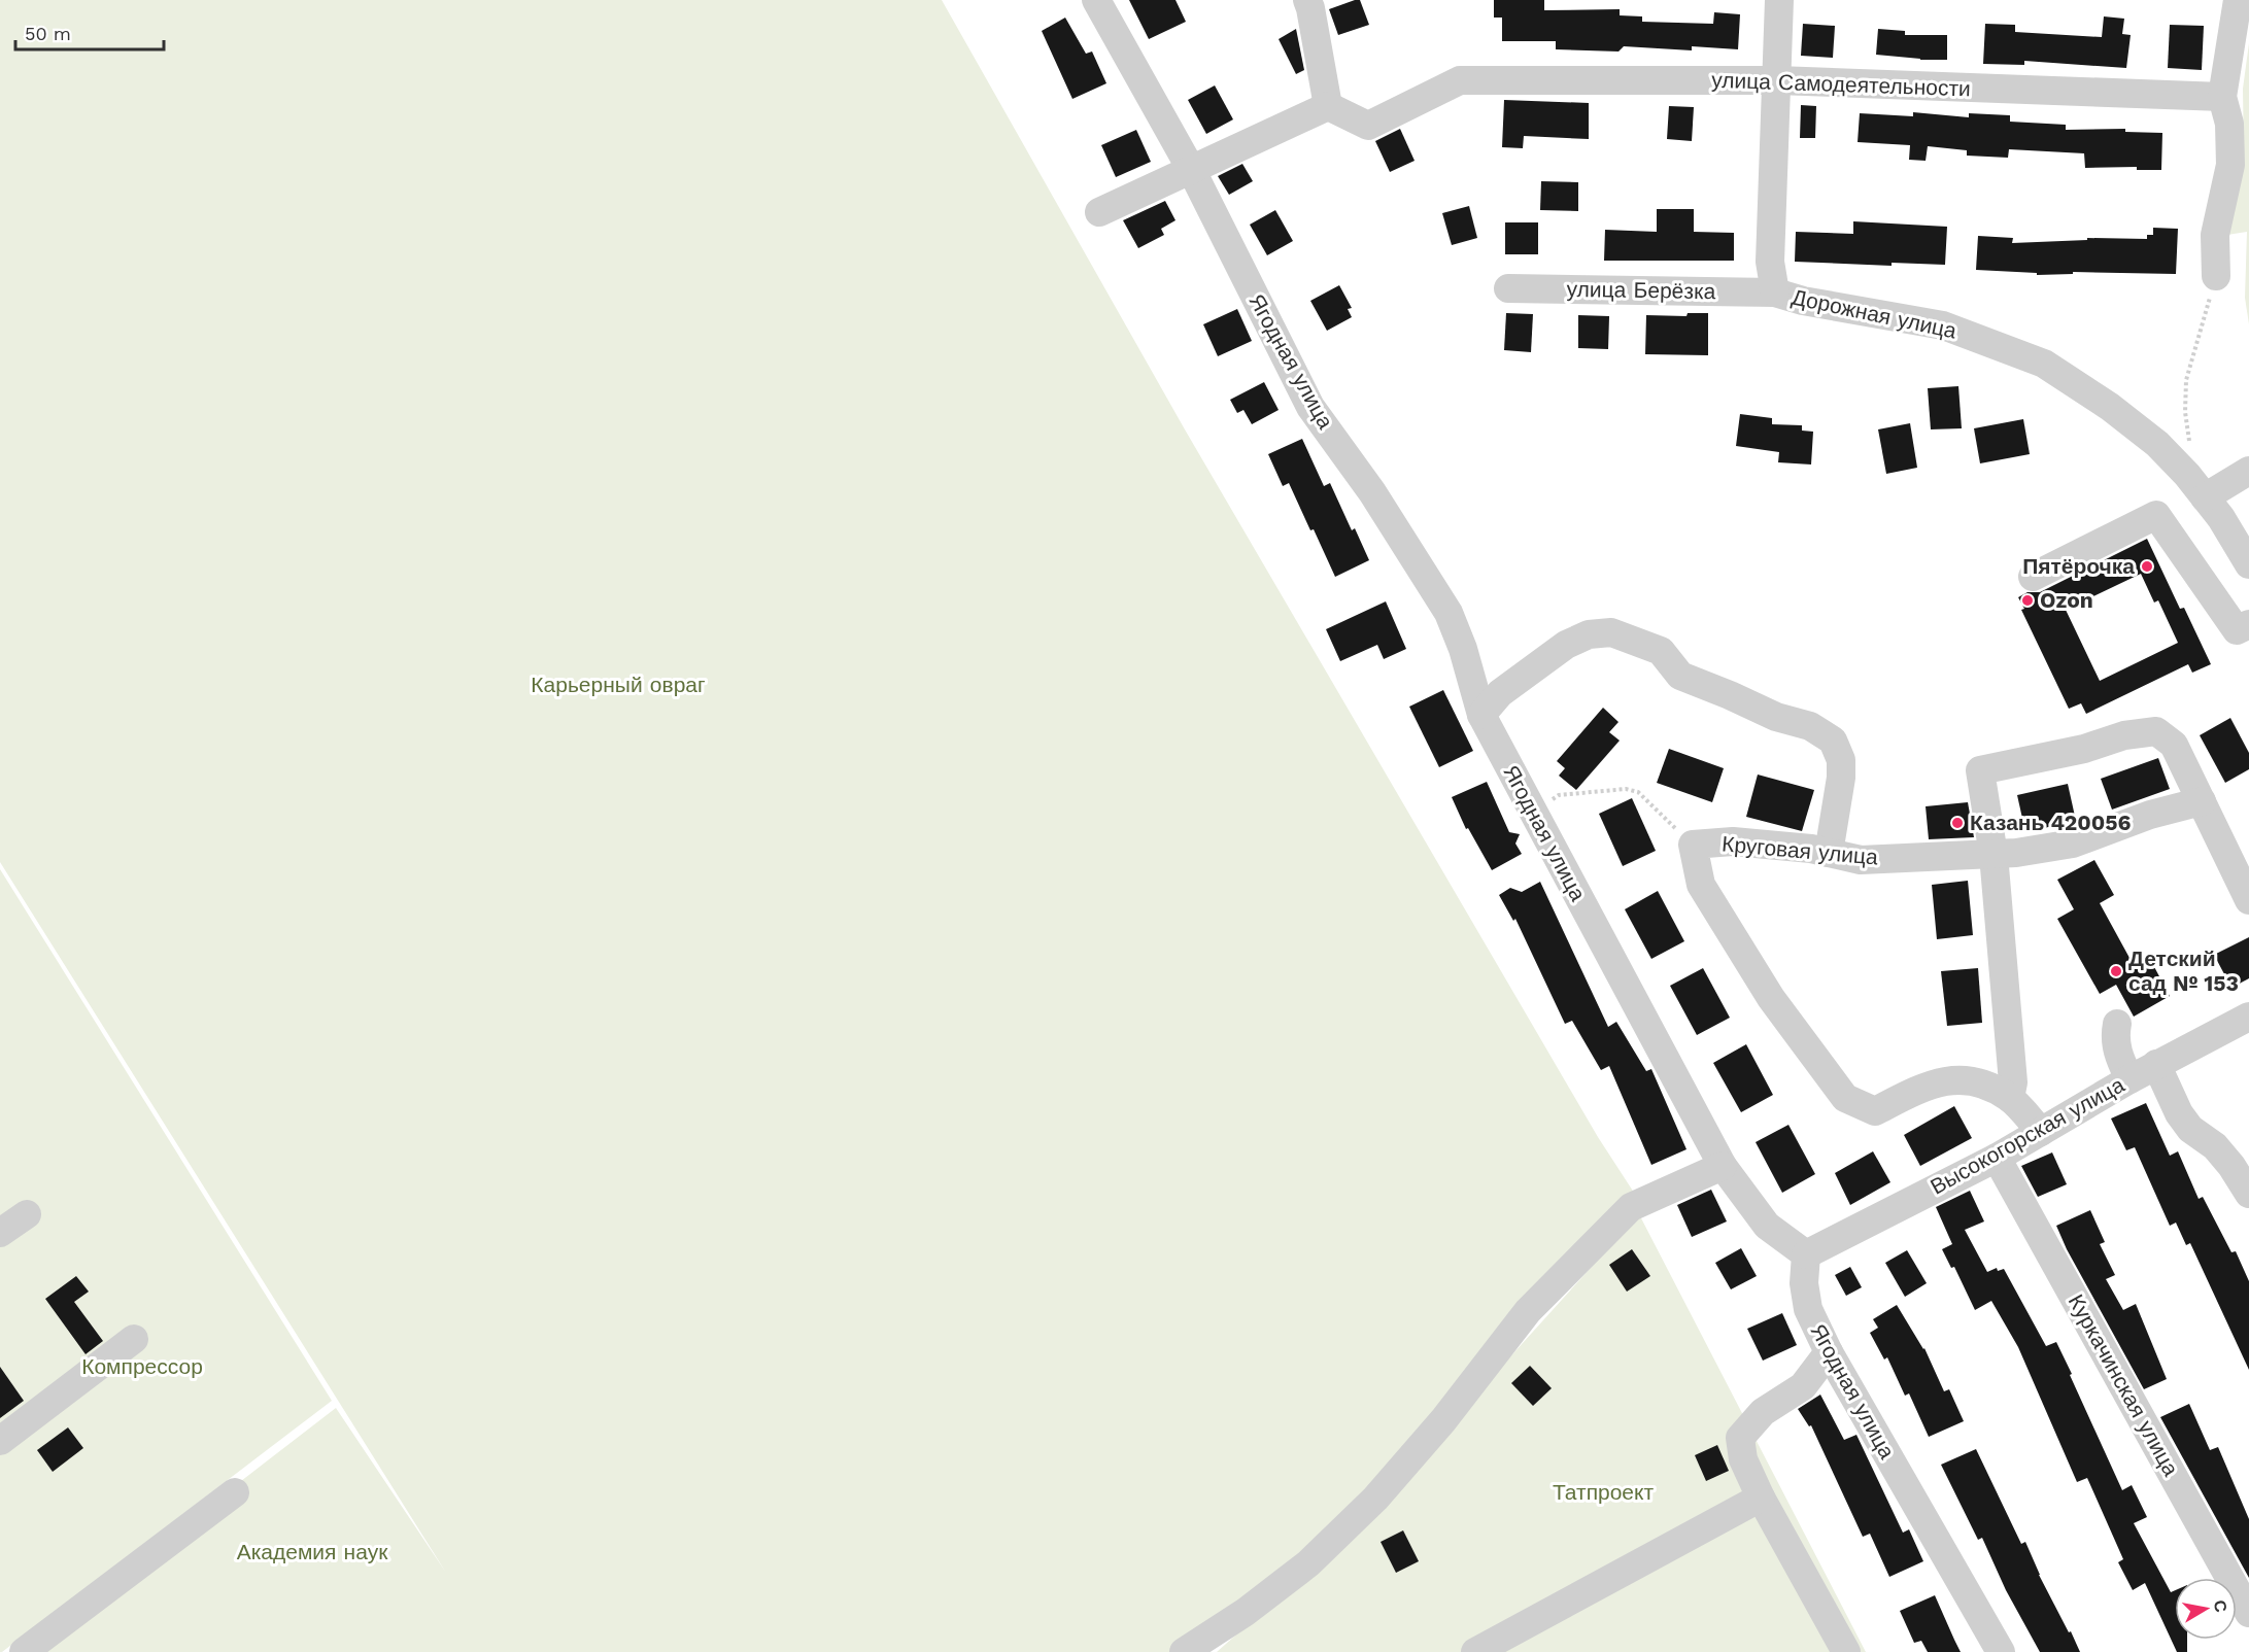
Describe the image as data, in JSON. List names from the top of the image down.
{
  "streets": {
    "street": [
      "улица Самодеятельности",
      "улица Берёзка",
      "Дорожная улица",
      "Ягодная улица",
      "Круговая улица",
      "Высокогорская улица",
      "Куркачинская улица"
    ]
  },
  "crossings": [
    ["улица Самодеятельности", "Дорожная улица"],
    ["улица Берёзка", "Дорожная улица"],
    ["Ягодная улица", "Высокогорская улица"],
    ["Круговая улица", "Высокогорская улица"],
    ["Высокогорская улица", "Куркачинская улица"]
  ],
  "parks": [
    "Карьерный овраг",
    "Компрессор",
    "Татпроект",
    "Академия наук"
  ],
  "places": [
    "Пятёрочка",
    "Ozon",
    "Казань 420056",
    "Детский сад № 153"
  ],
  "scale_bar": "50 m",
  "north": "right"
}
